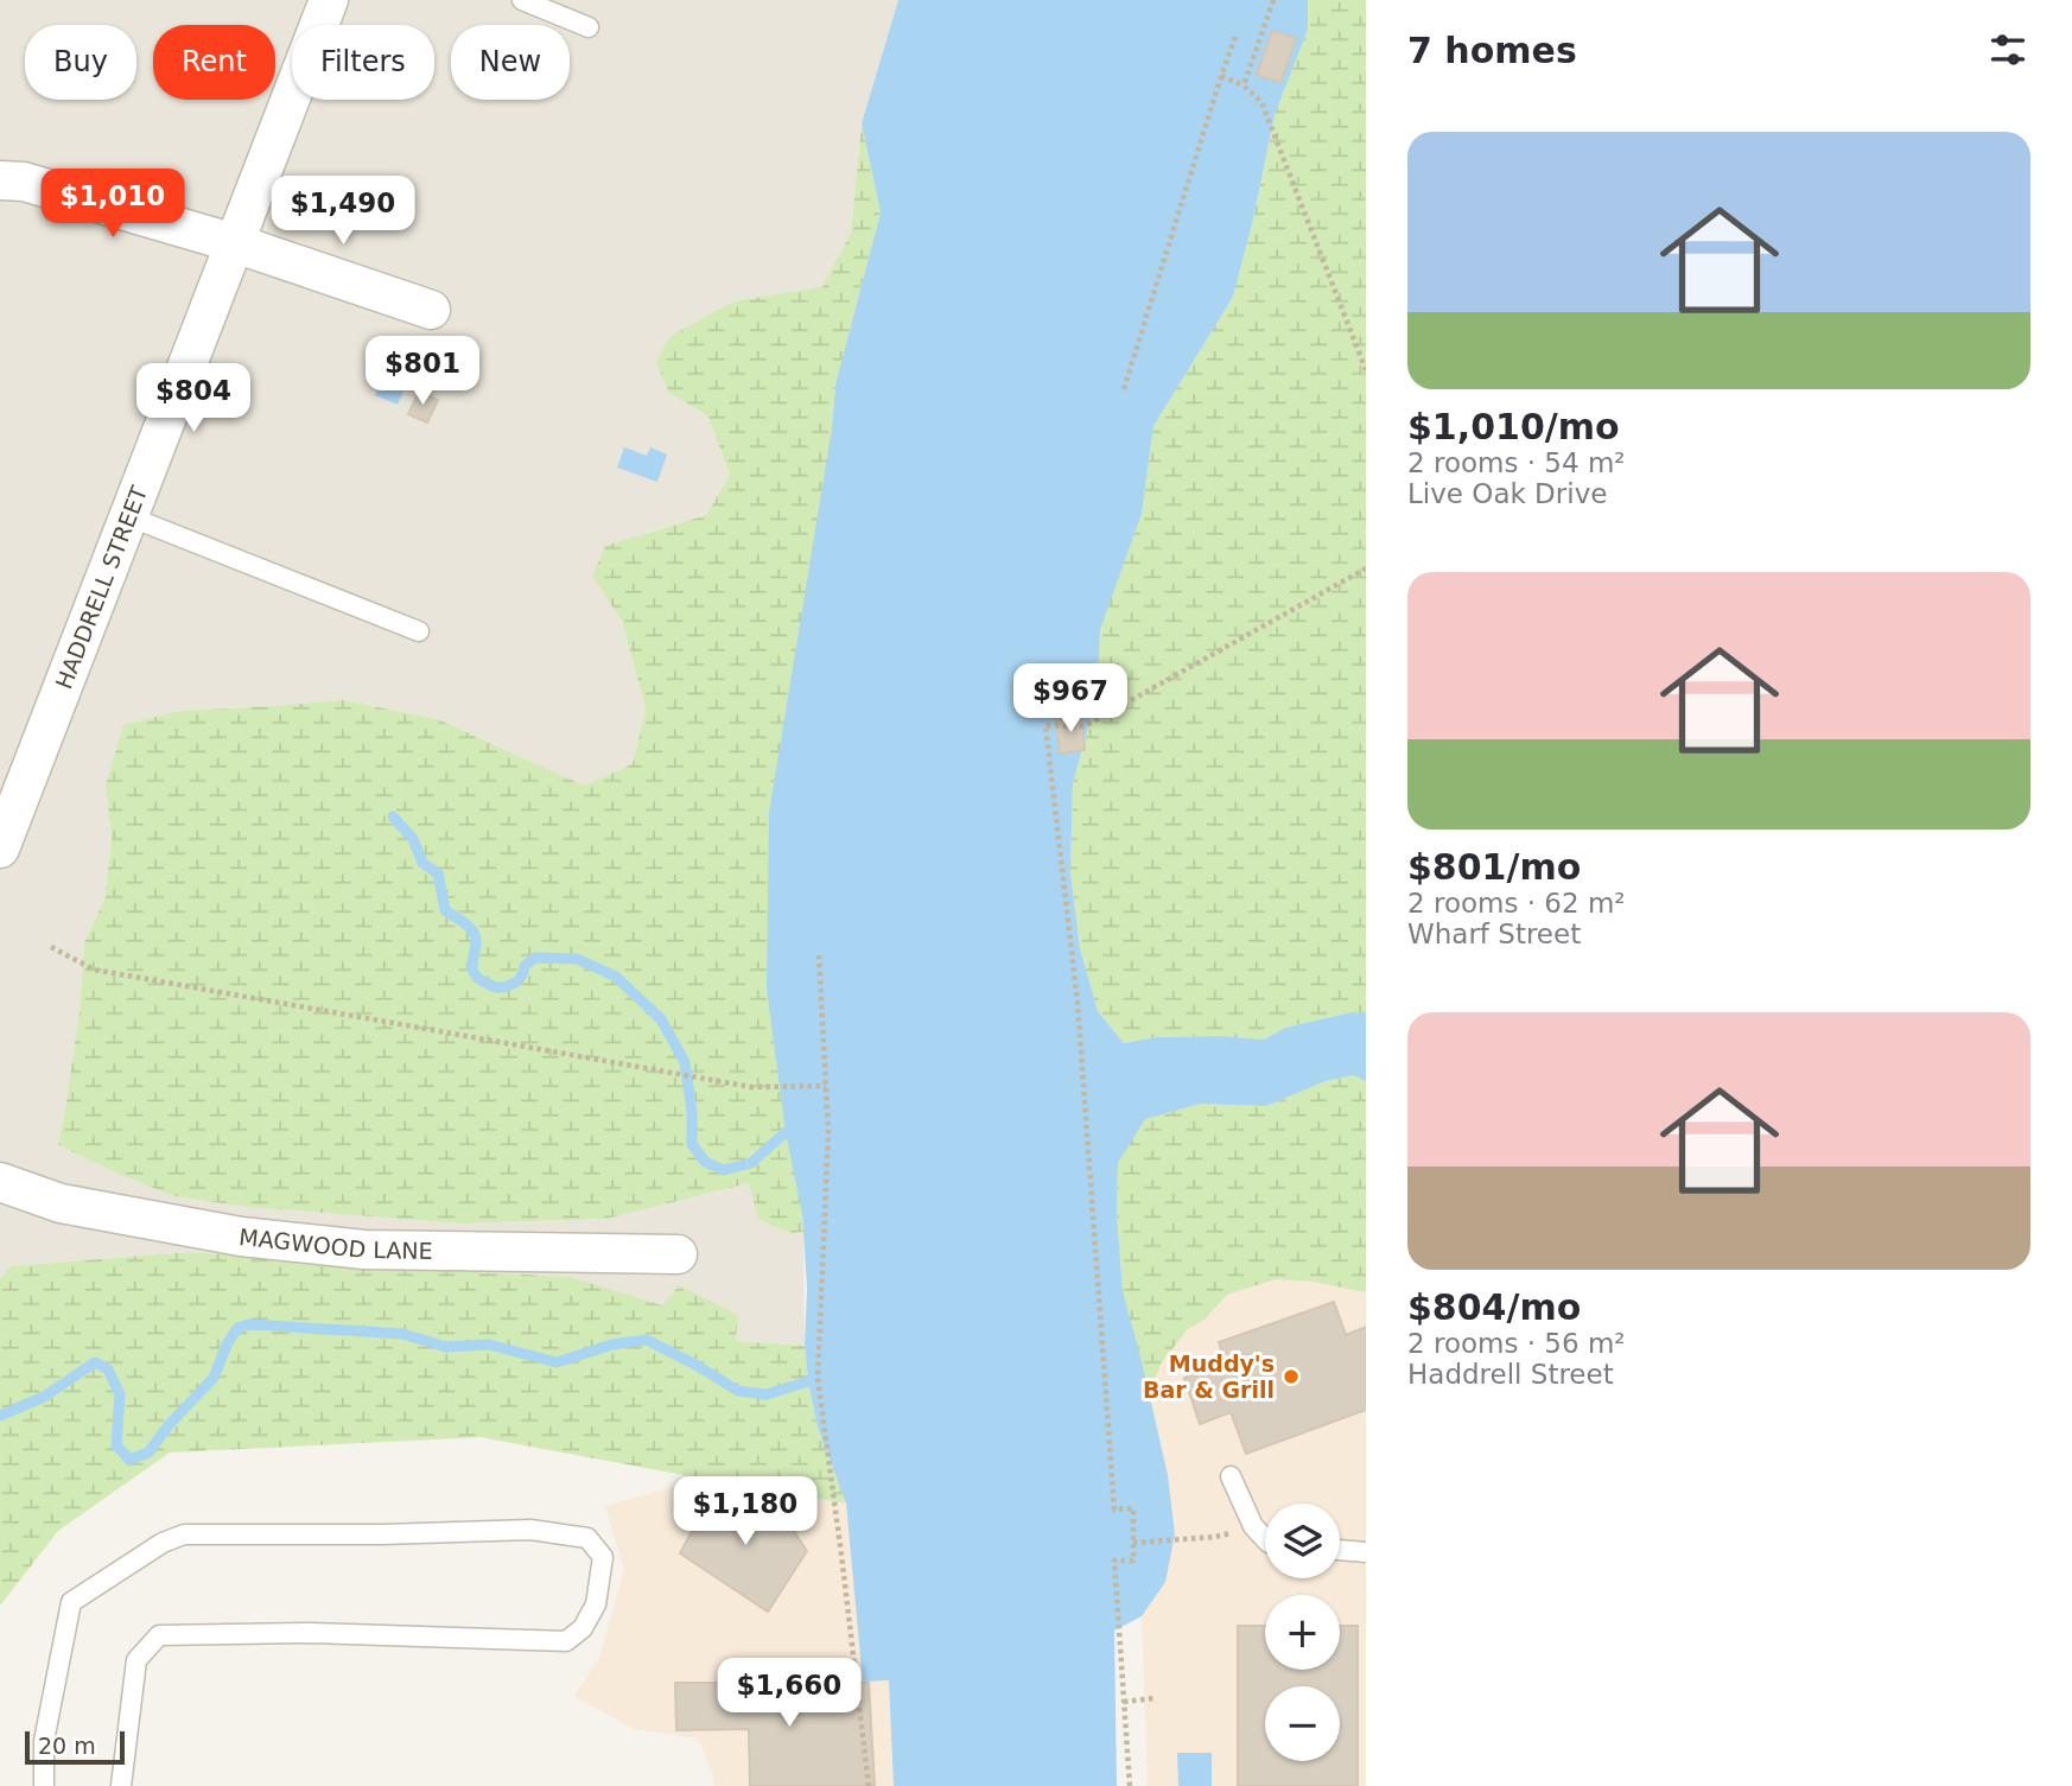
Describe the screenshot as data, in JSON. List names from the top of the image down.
{
  "streets": {
    "street": ["HADDRELL STREET", "MAGWOOD LANE"]
  },
  "places": ["Muddy's Bar & Grill"],
  "scale_bar": "20 m",
  "page": {
    "heading": "7 homes",
    "chip": [
      "Buy",
      "Rent",
      "Filters",
      "New"
    ],
    "list": [
      {
        "name": "$1,010/mo",
        "note": "2 rooms · 54 m² · Live Oak Drive"
      },
      {
        "name": "$801/mo",
        "note": "2 rooms · 62 m² · Wharf Street"
      },
      {
        "name": "$804/mo",
        "note": "2 rooms · 56 m² · Haddrell Street"
      }
    ],
    "price": [
      "$1,010",
      "$1,490",
      "$801",
      "$804",
      "$967",
      "$1,180",
      "$1,660"
    ],
    "map_buttons": ["+", "−"],
    "scale": "20 m"
  }
}
